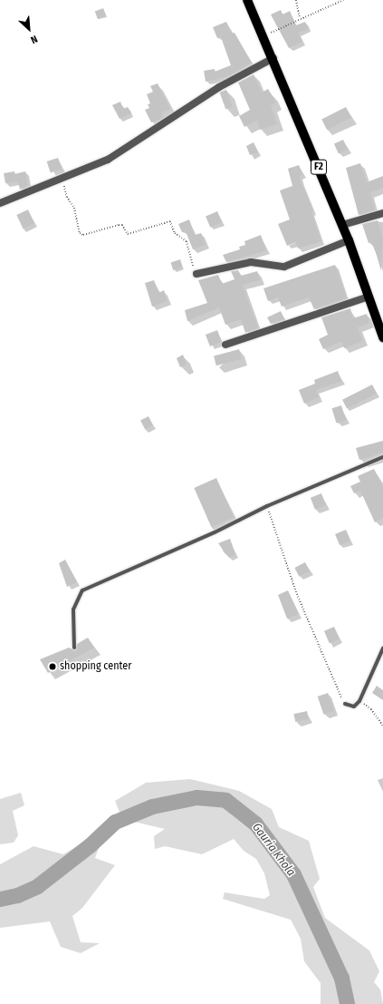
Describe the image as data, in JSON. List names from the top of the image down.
{
  "streets": {
    "main road": ["F2"]
  },
  "water": ["Gauria Khola"],
  "places": ["shopping center"],
  "north": "bottom right"
}
